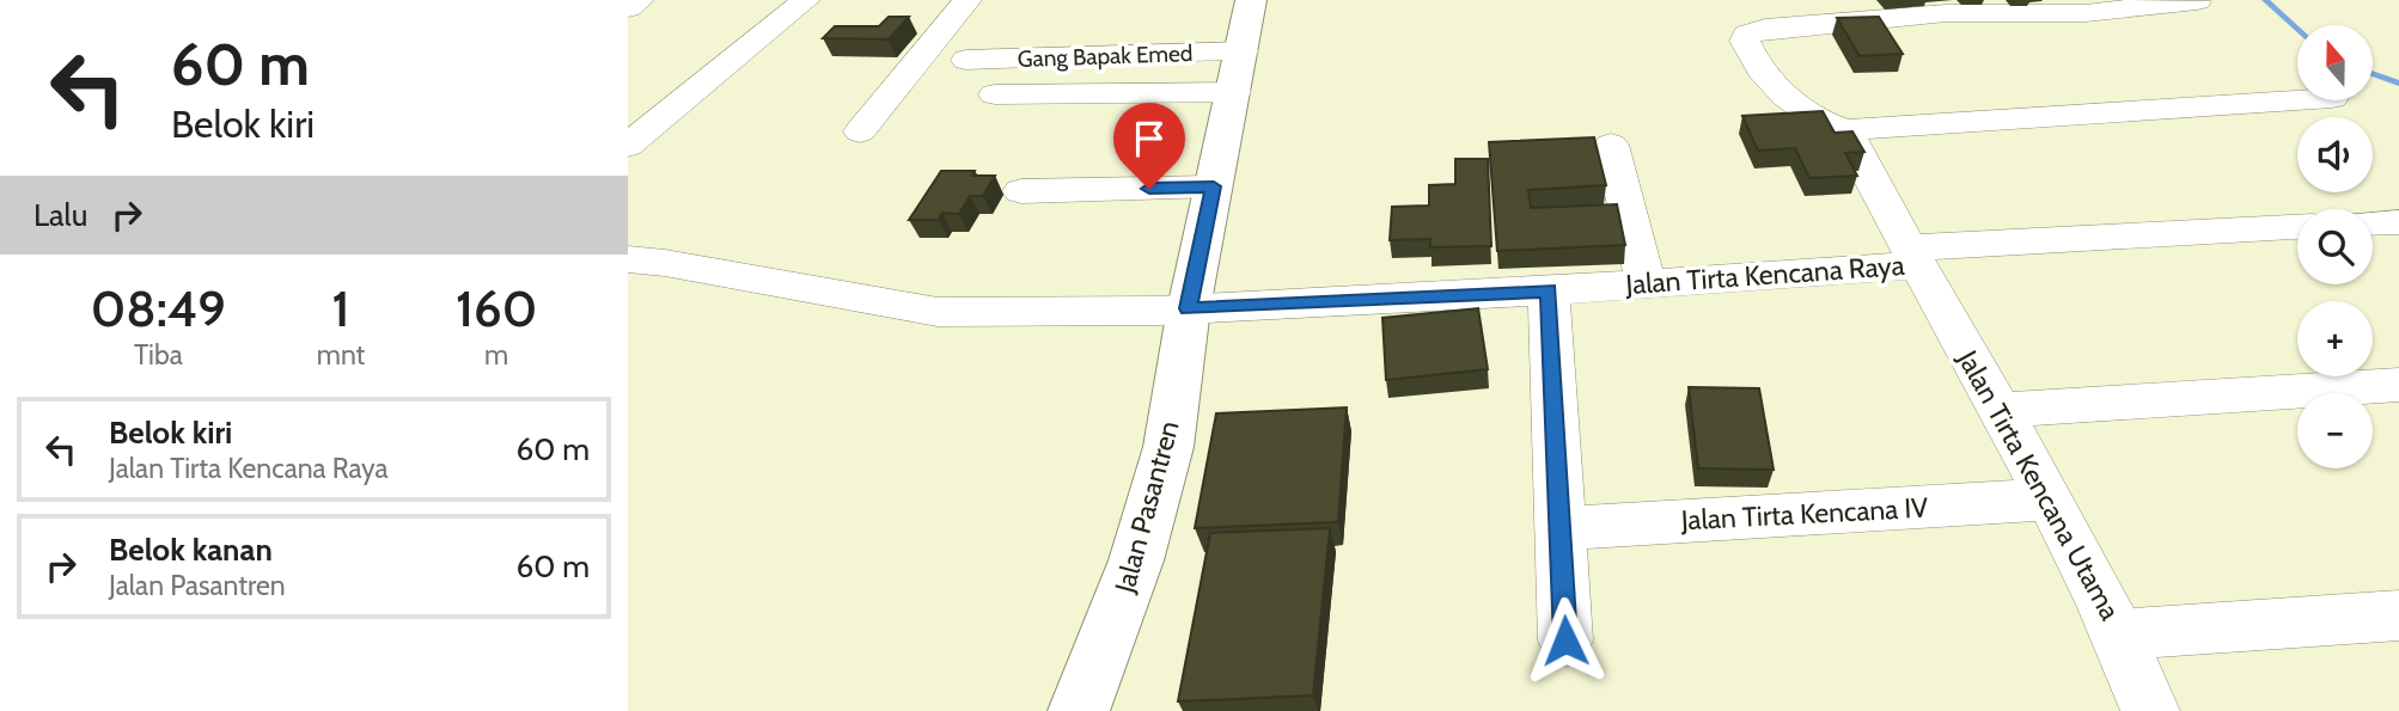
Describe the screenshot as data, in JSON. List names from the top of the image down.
{
  "streets": {
    "main road": ["Jalan Pasantren"],
    "street": [
      "Gang Bapak Emed",
      "Jalan Tirta Kencana Raya",
      "Jalan Tirta Kencana Utama",
      "Jalan Tirta Kencana IV"
    ]
  },
  "crossings": [
    ["Gang Bapak Emed", "Jalan Pasantren"],
    ["Jalan Tirta Kencana Raya", "Jalan Tirta Kencana Utama"],
    ["Jalan Tirta Kencana Raya", "Jalan Pasantren"],
    ["Jalan Tirta Kencana Utama", "Jalan Tirta Kencana IV"]
  ],
  "north": "top",
  "page": {
    "turn": ["60 m", "Belok kiri"],
    "map_buttons": ["+", "−"],
    "then": "Lalu",
    "eta": [
      "08:49",
      "Tiba",
      "1",
      "mnt",
      "160",
      "m"
    ],
    "list": [
      {
        "name": "Belok kiri",
        "note": "Jalan Tirta Kencana Raya",
        "value": "60 m"
      },
      {
        "name": "Belok kanan",
        "note": "Jalan Pasantren",
        "value": "60 m"
      }
    ]
  }
}
